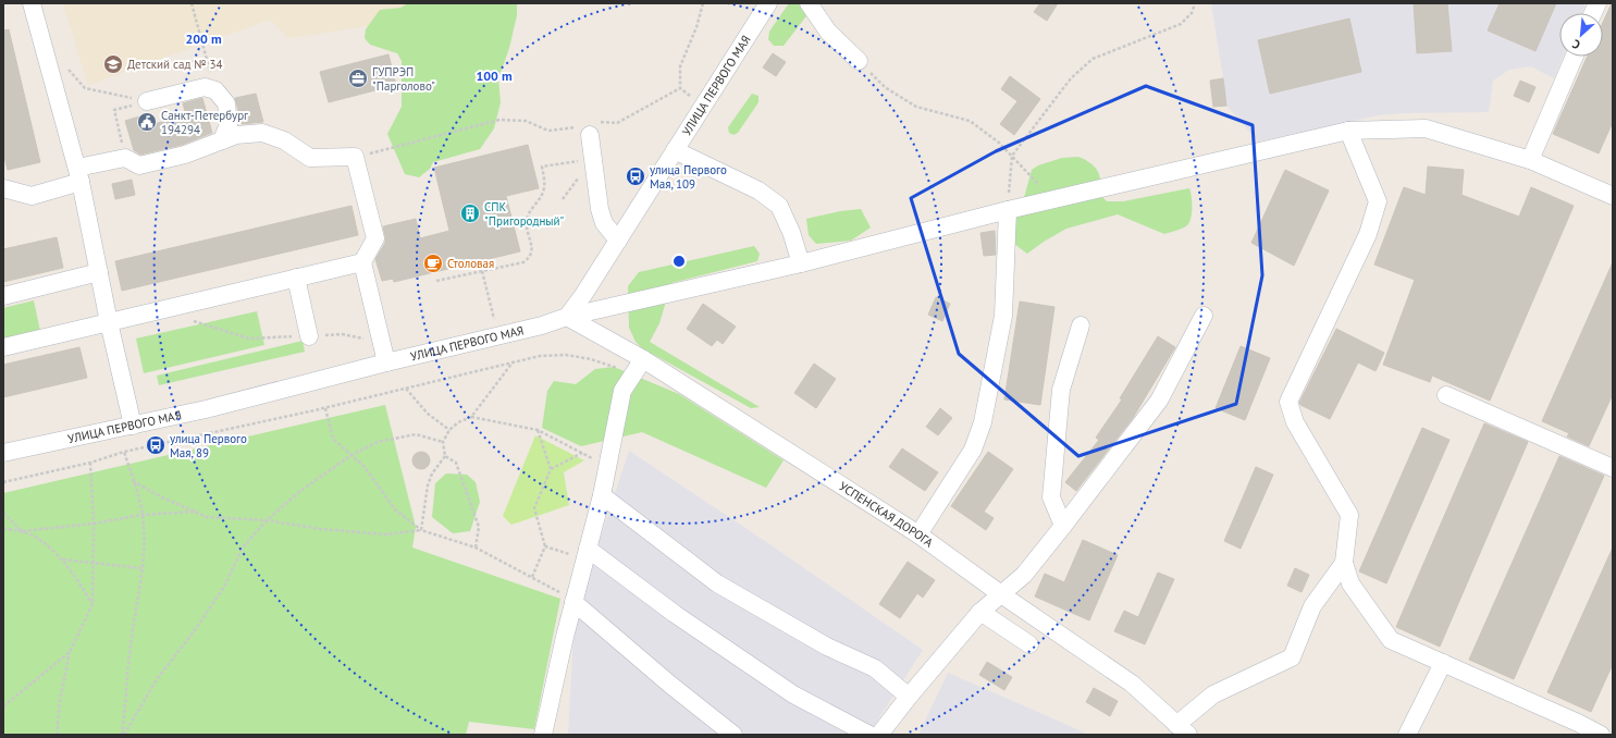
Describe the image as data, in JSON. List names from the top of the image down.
{
  "streets": {
    "street": ["УЛИЦА ПЕРВОГО МАЯ", "УСПЕНСКАЯ ДОРОГА"]
  },
  "crossings": [
    ["УЛИЦА ПЕРВОГО МАЯ", "УСПЕНСКАЯ ДОРОГА"]
  ],
  "places": {
    "school or university": ["Детский сад № 34"],
    "office": ["ГУПРЭП \"Парголово\""],
    "public building": ["Санкт-Петербург 194294"],
    "bus stop": ["улица Первого Мая, 109", "улица Первого Мая, 89"],
    "building": ["СПК \"Пригородный\""],
    "cafe": ["Столовая"]
  },
  "north": "bottom left",
  "rings": ["200 m", "100 m"]
}
